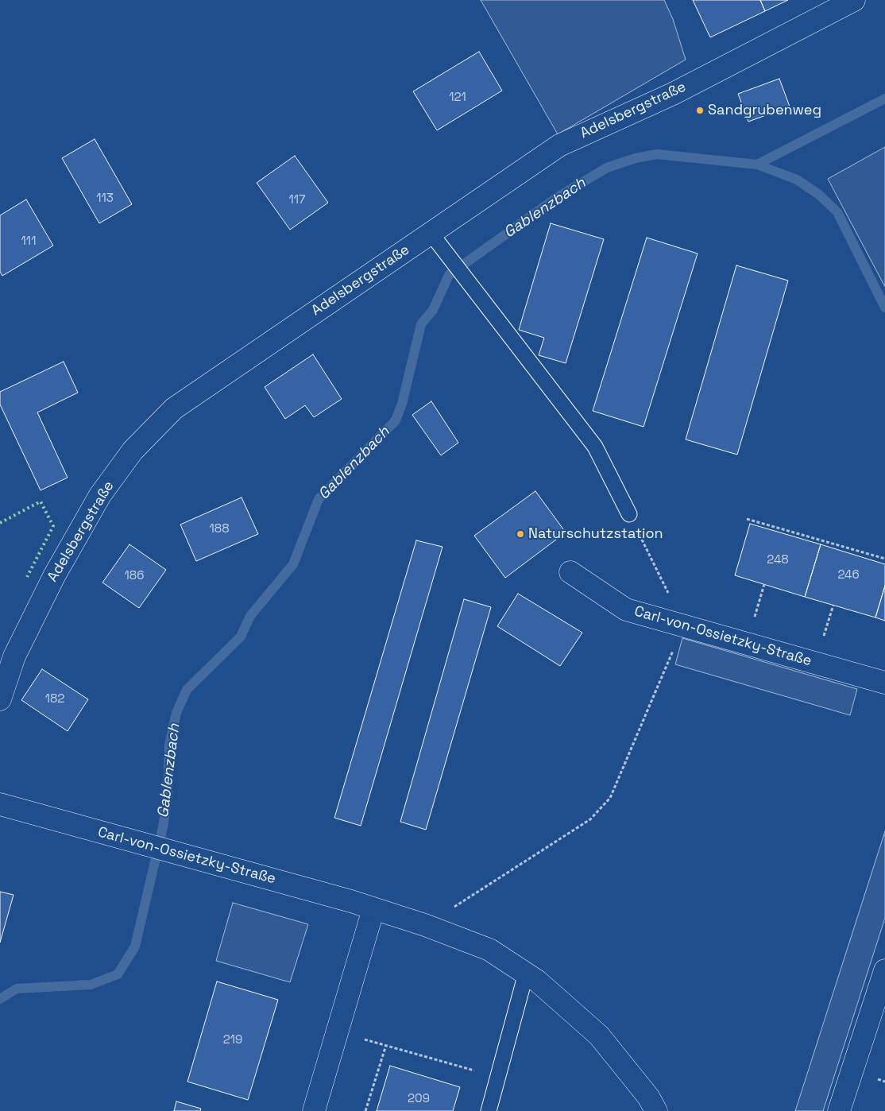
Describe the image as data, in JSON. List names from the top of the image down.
{
  "streets": {
    "street": ["Adelsbergstraße", "Carl-von-Ossietzky-Straße"]
  },
  "water": ["Gablenzbach"],
  "places": ["Sandgrubenweg", "Naturschutzstation"],
  "house_numbers": [
    "121",
    "113",
    "117",
    "111",
    "188",
    "248",
    "246",
    "186",
    "182",
    "219",
    "209"
  ]
}
